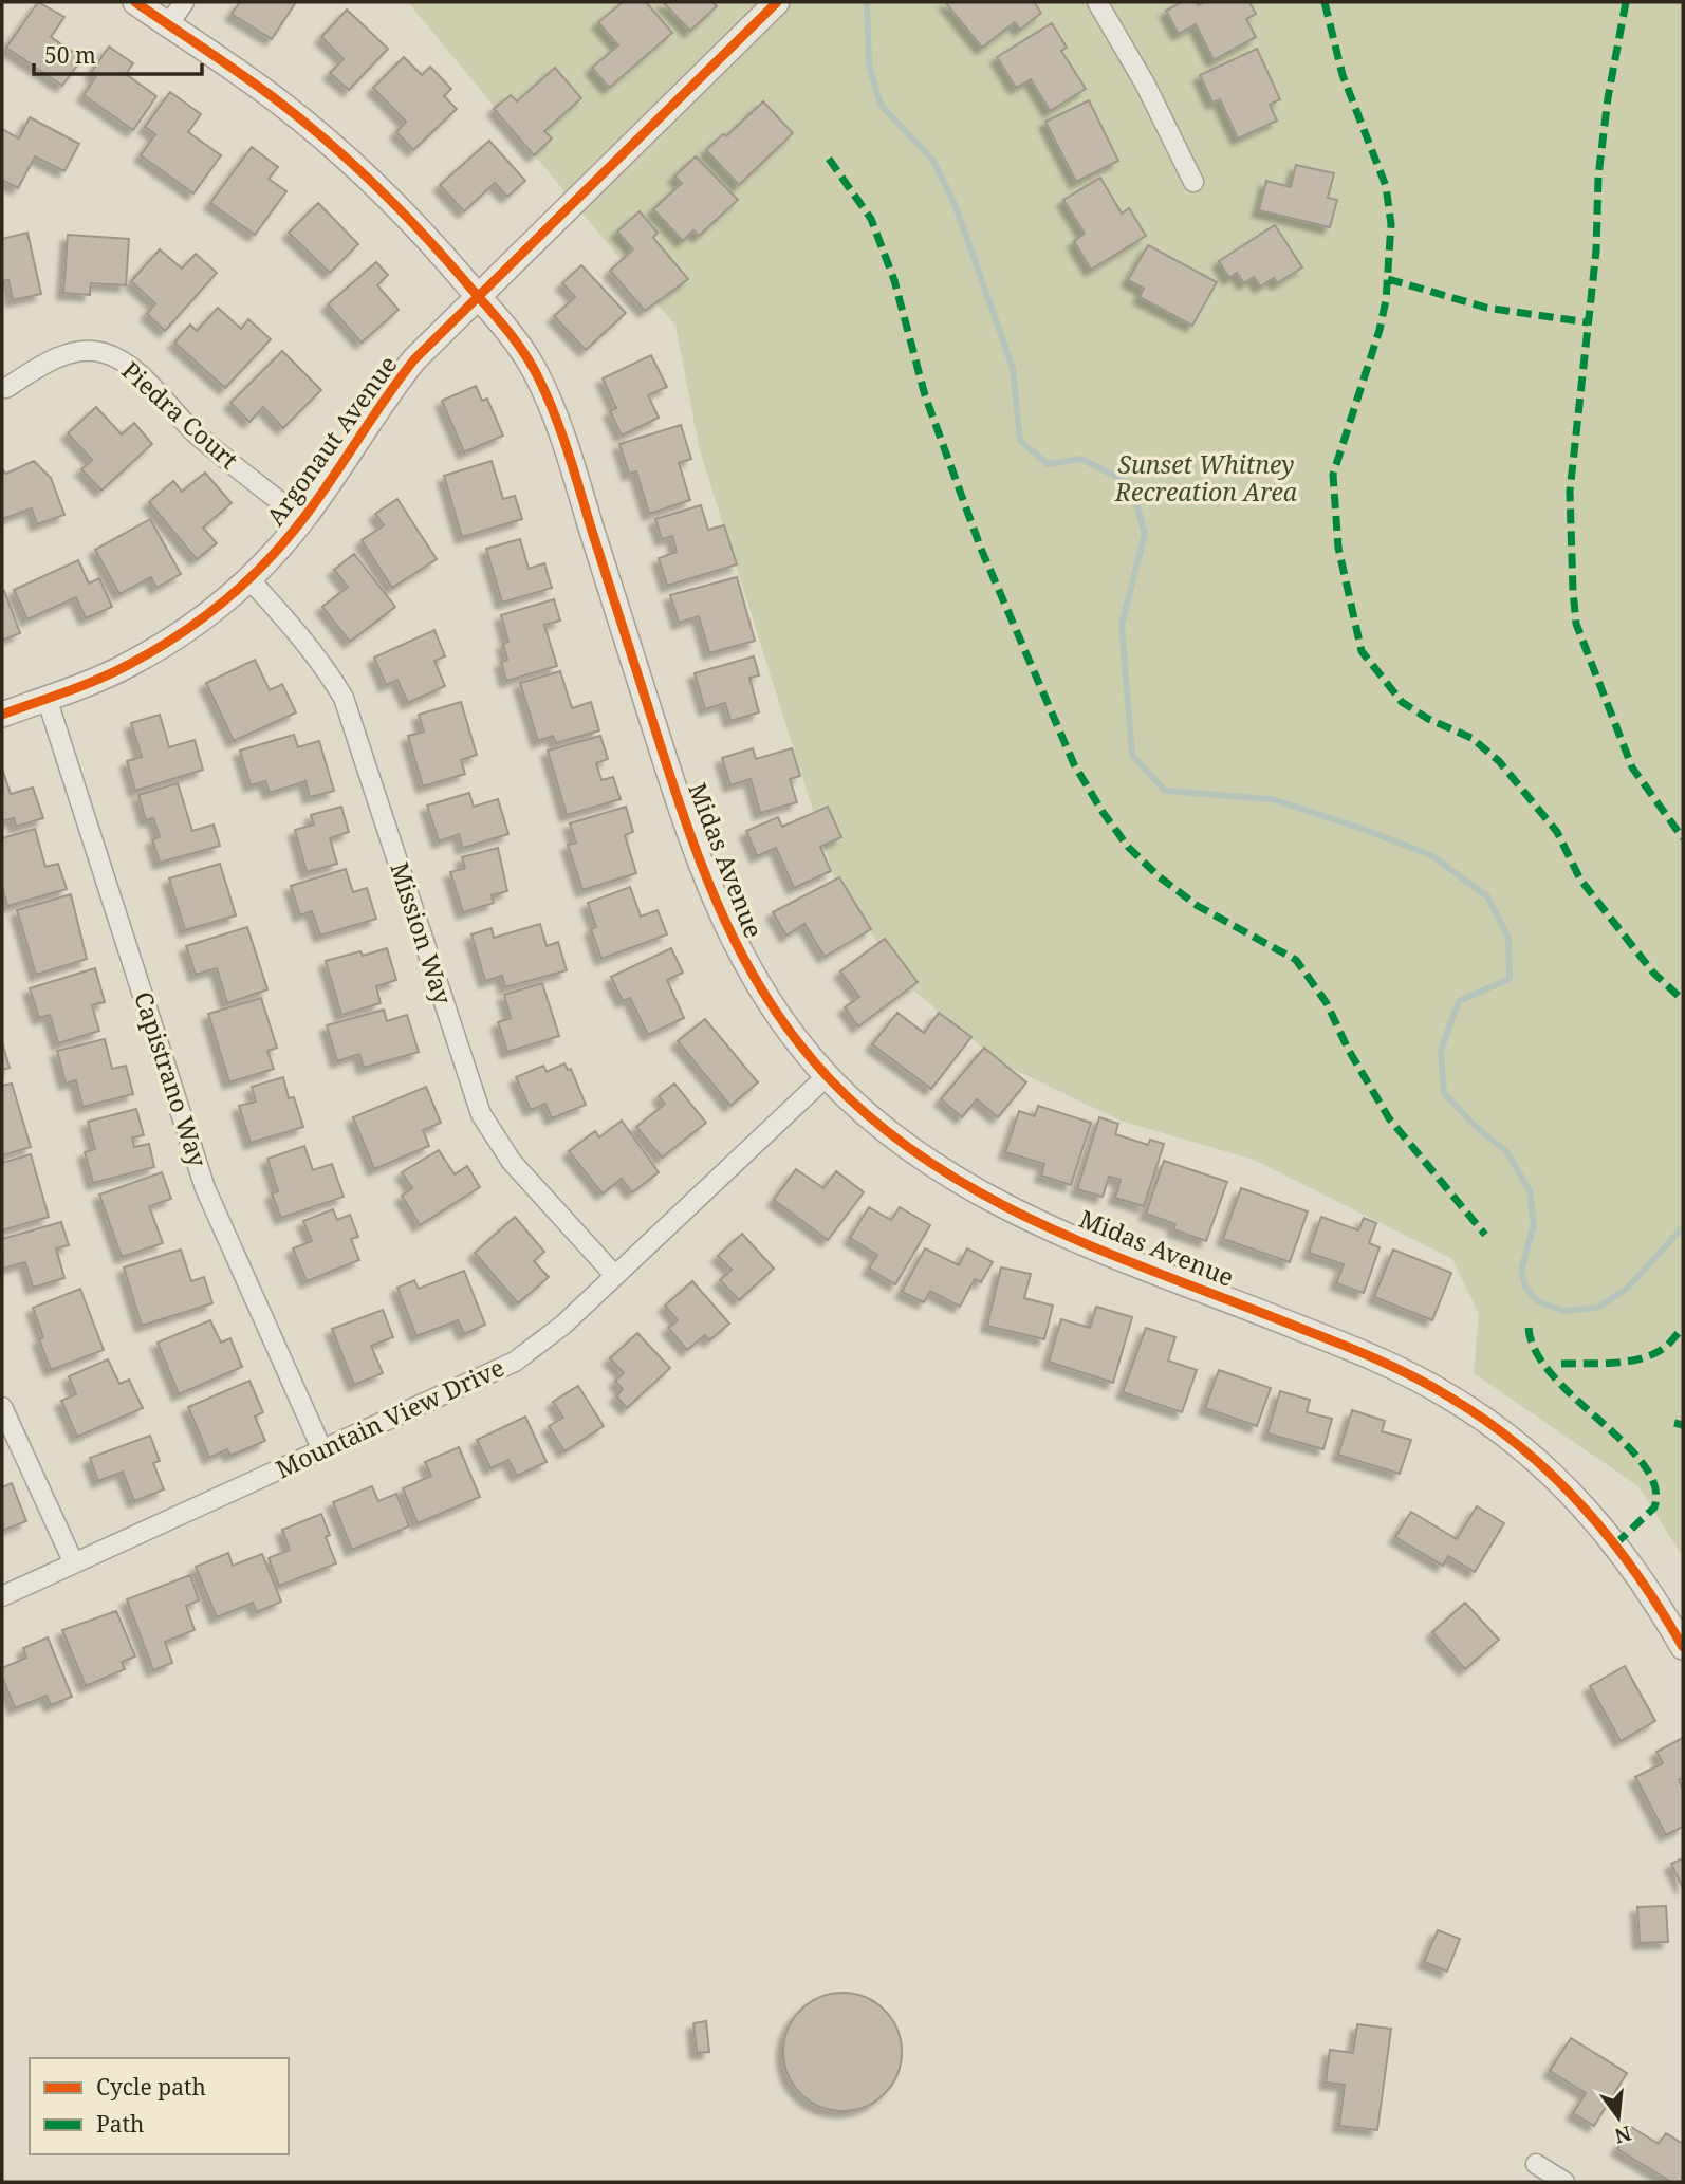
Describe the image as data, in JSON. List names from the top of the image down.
{
  "streets": {
    "street": [
      "Piedra Court",
      "Argonaut Avenue",
      "Midas Avenue",
      "Mission Way",
      "Capistrano Way",
      "Mountain View Drive"
    ]
  },
  "crossings": [
    ["Piedra Court", "Argonaut Avenue"],
    ["Argonaut Avenue", "Midas Avenue"],
    ["Argonaut Avenue", "Mission Way"],
    ["Argonaut Avenue", "Capistrano Way"],
    ["Midas Avenue", "Mountain View Drive"],
    ["Mission Way", "Mountain View Drive"],
    ["Capistrano Way", "Mountain View Drive"]
  ],
  "parks": ["Sunset Whitney Recreation Area"],
  "legend": ["Cycle path", "Path"],
  "scale_bar": "50 m",
  "north": "bottom"
}
